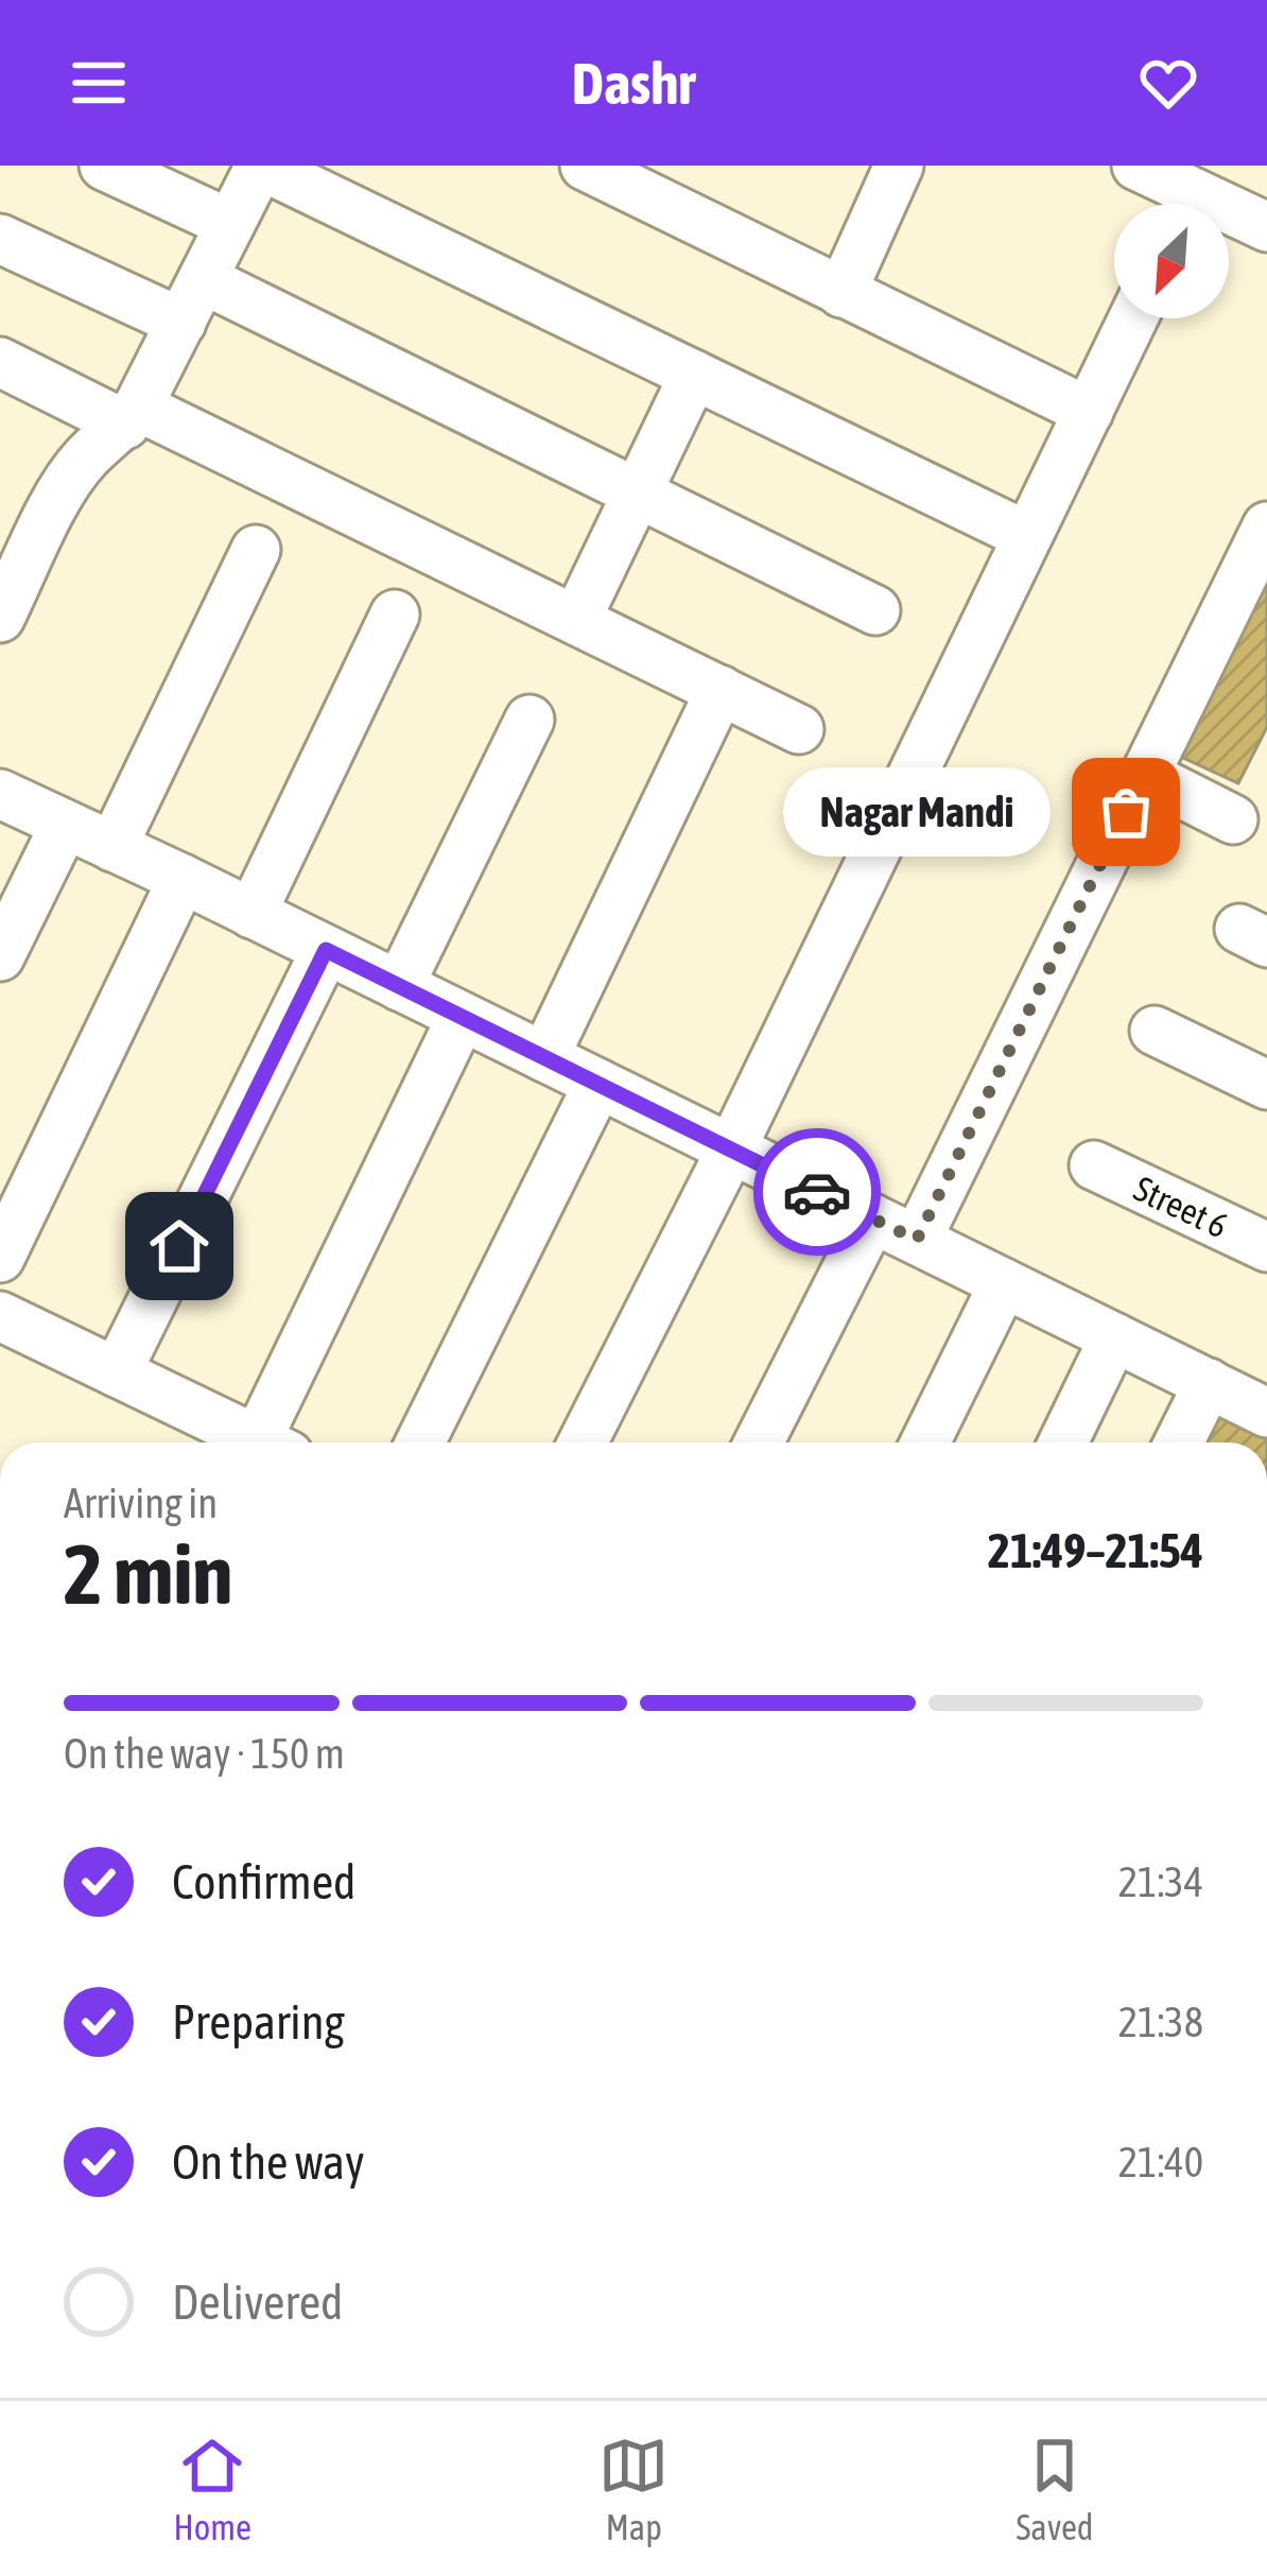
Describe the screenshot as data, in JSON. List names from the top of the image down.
{
  "streets": {
    "street": ["Street 6"]
  },
  "places": ["Nagar Mandi"],
  "north": "bottom left",
  "page": {
    "header": "Dashr",
    "bubble": "Nagar Mandi",
    "heading": ["2 min", "Arriving in", "21:49–21:54"],
    "bar": "On the way · 150 m",
    "list": [
      ["Confirmed", "21:34"],
      ["Preparing", "21:38"],
      ["On the way", "21:40"],
      "Delivered"
    ],
    "tabs": ["Home", "Map", "Saved"]
  }
}
